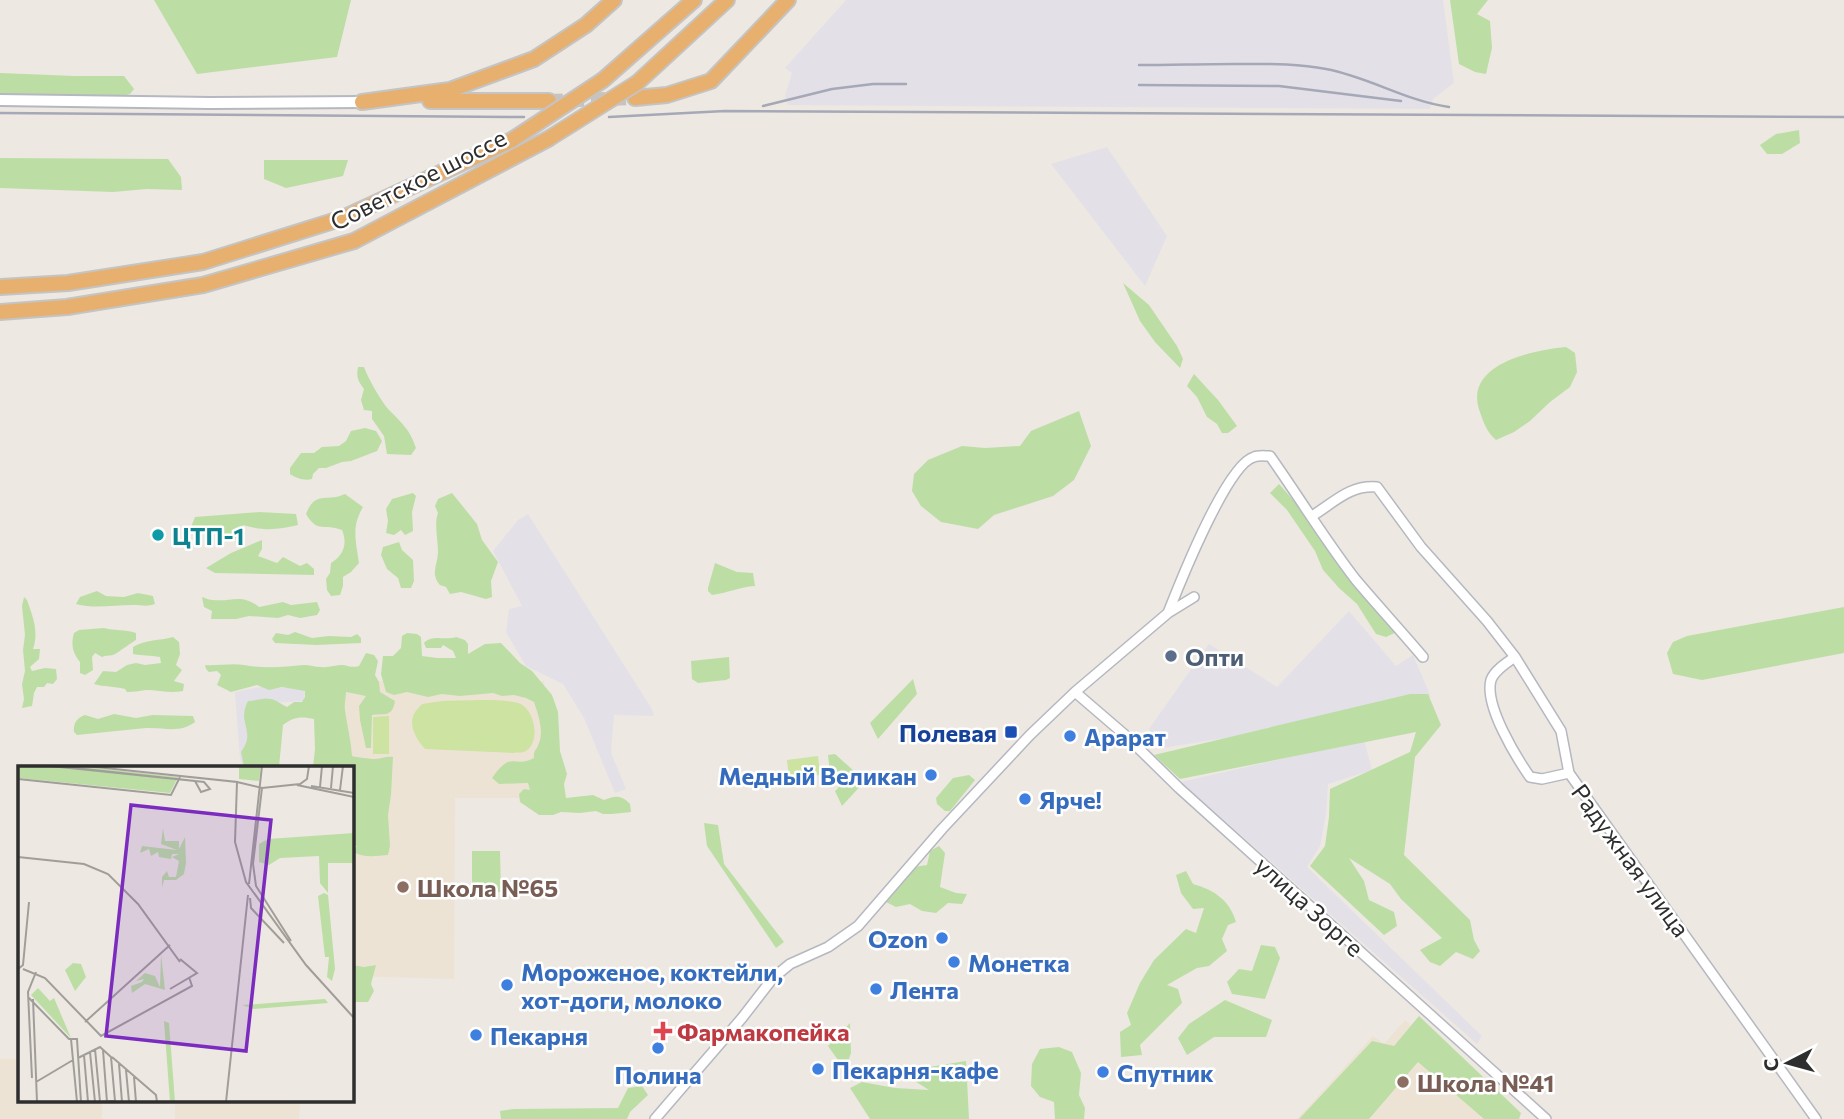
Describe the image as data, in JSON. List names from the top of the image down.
{
  "streets": {
    "highway": ["Советское шоссе"],
    "street": ["Радужная улица", "улица Зорге"]
  },
  "places": {
    "other": [
      "ЦТП-1",
      "Опти",
      "Арарат",
      "Медный Великан",
      "Ярче!",
      "Школа №65",
      "Ozon",
      "Монетка",
      "Мороженое, коктейли, хот-доги, молоко",
      "Лента",
      "Пекарня",
      "Полина",
      "Пекарня-кафе",
      "Спутник",
      "Школа №41"
    ],
    "transit": ["Полевая"],
    "health": ["Фармакопейка"]
  },
  "north": "left"
}
